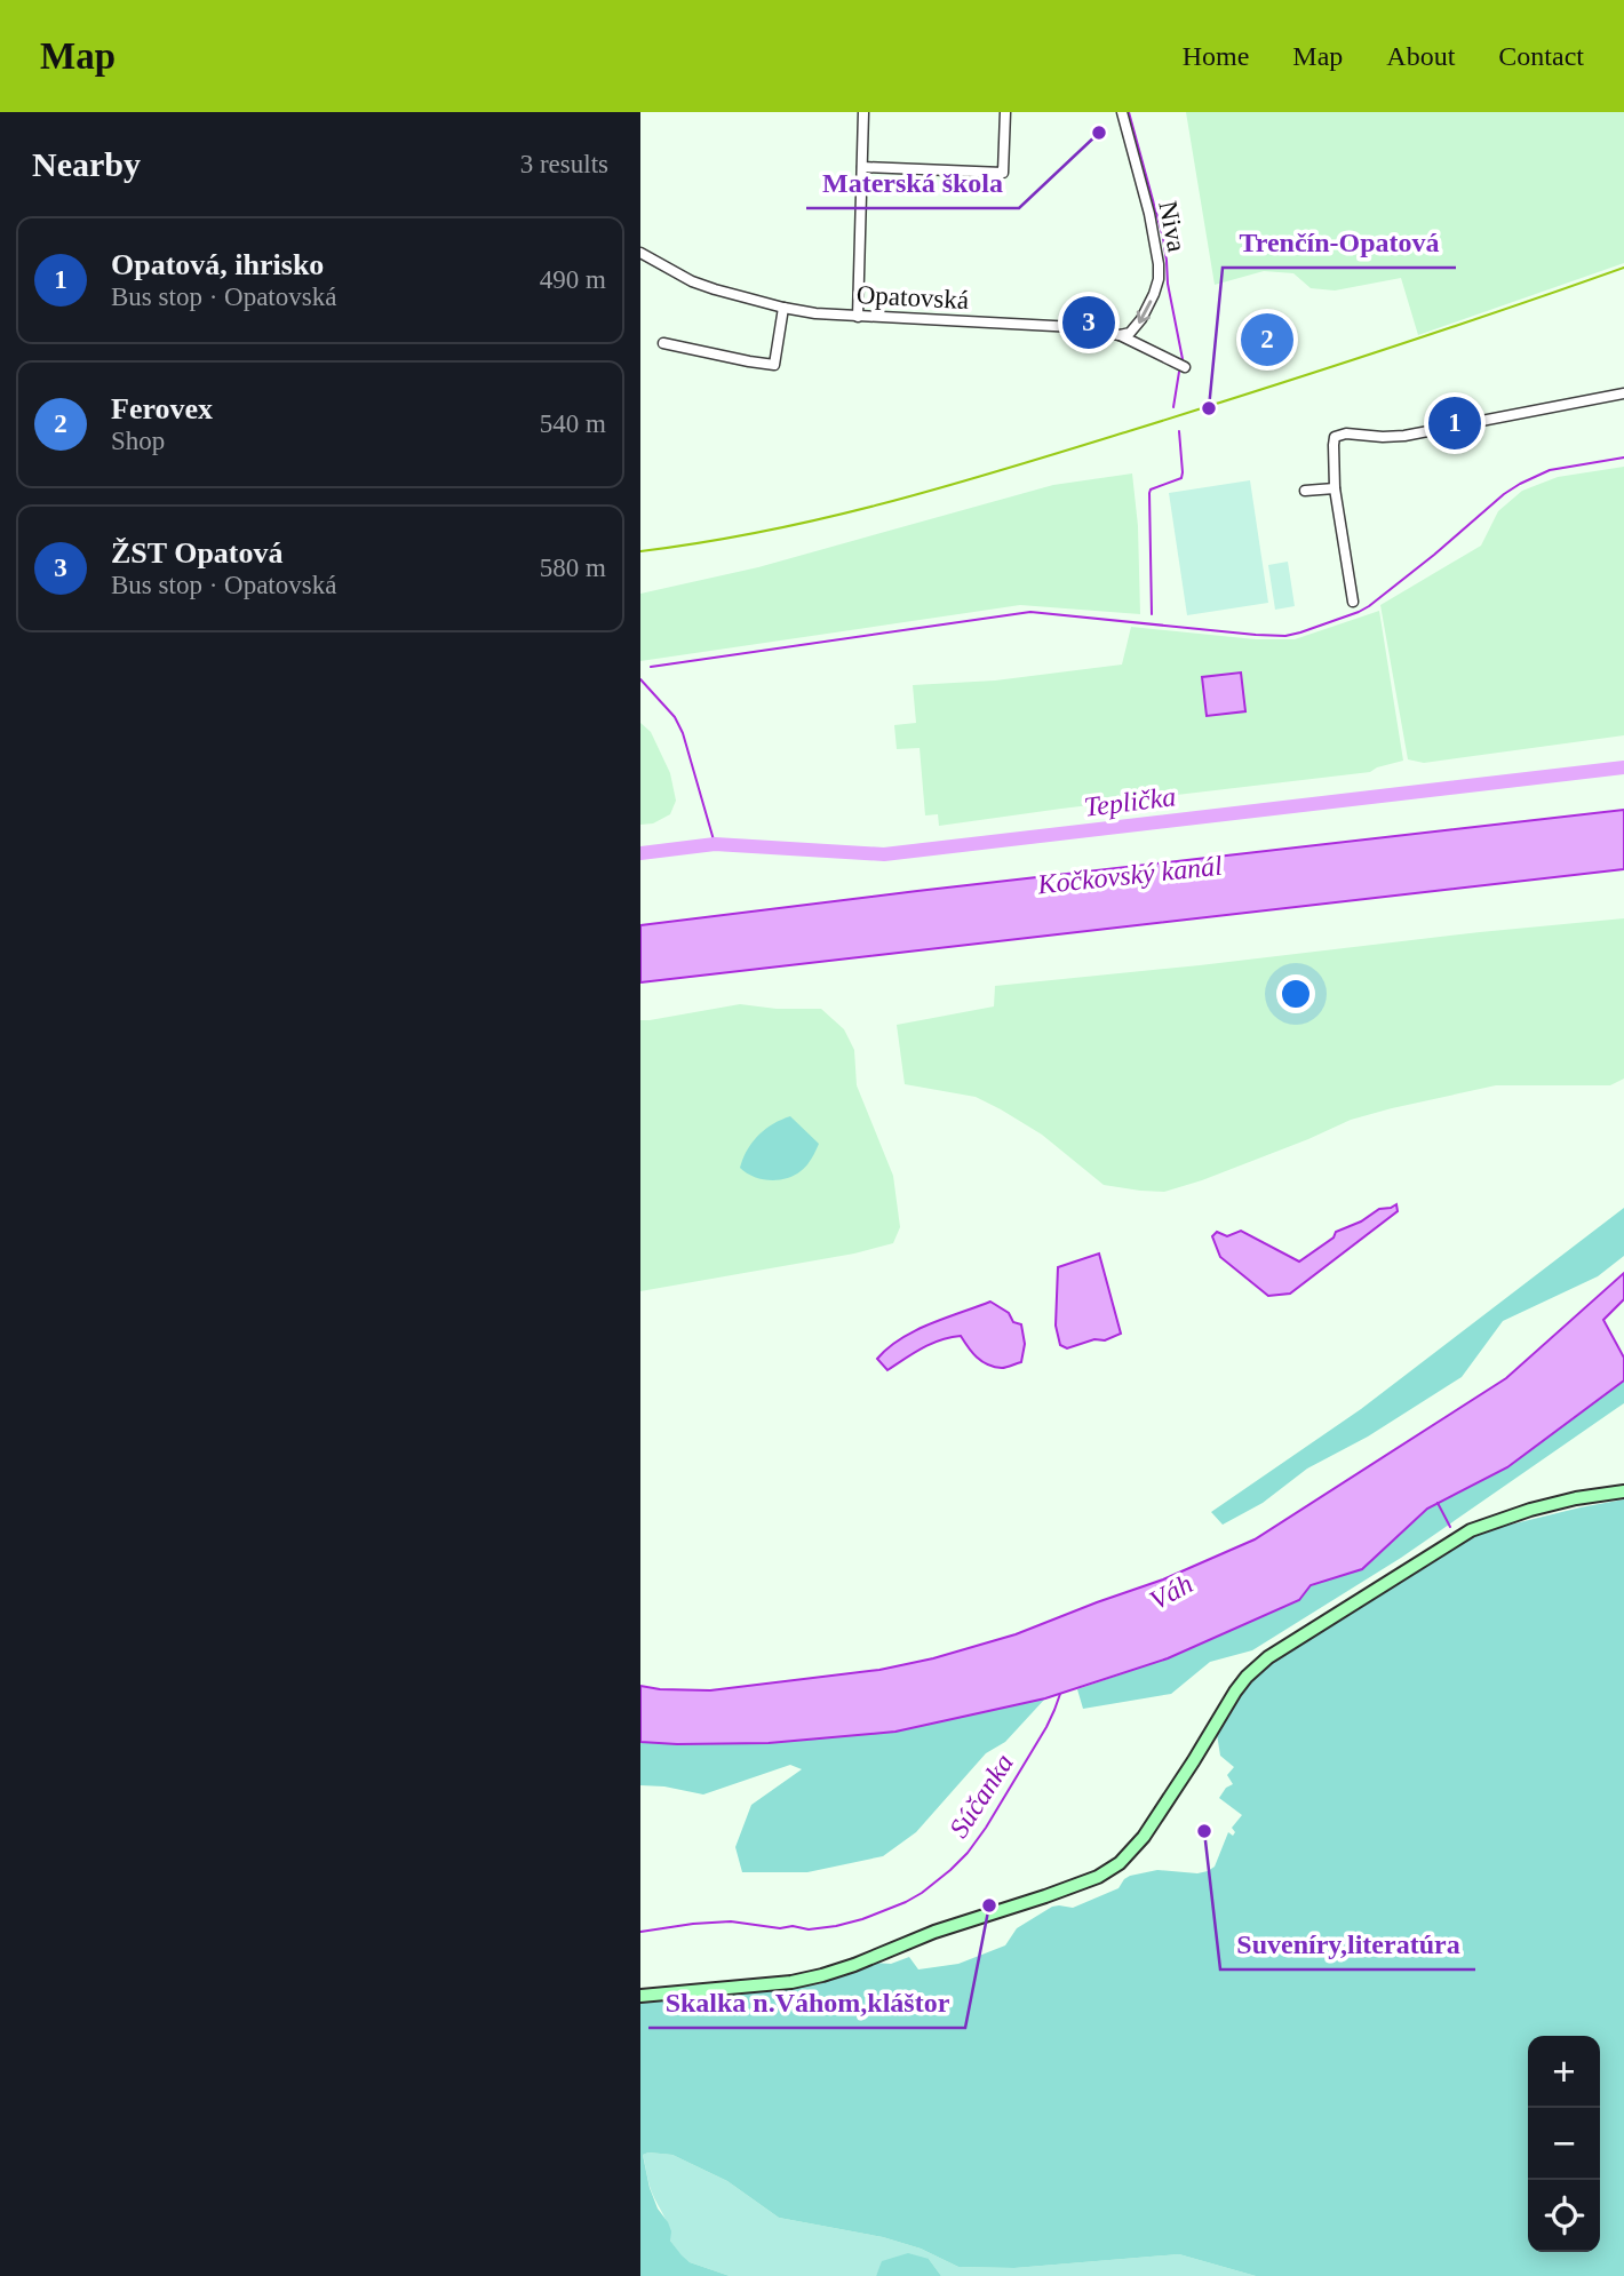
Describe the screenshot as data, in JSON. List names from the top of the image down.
{
  "streets": {
    "street": ["Niva", "Opatovská"]
  },
  "crossings": [
    ["Niva", "Opatovská"]
  ],
  "one_way": ["Niva"],
  "water": [
    "Teplička",
    "Kočkovský kanál",
    "Váh",
    "Súčanka"
  ],
  "places": [
    "Materská škola",
    "Trenčín-Opatová",
    "Suveníry,literatúra",
    "Skalka n.Váhom,kláštor"
  ],
  "page": {
    "header": "Map",
    "nav": [
      "Home",
      "Map",
      "About",
      "Contact"
    ],
    "heading": ["Nearby", "3 results"],
    "list": [
      {
        "mark": "1",
        "name": "Opatová, ihrisko",
        "note": "Bus stop · Opatovská",
        "value": "490 m"
      },
      {
        "mark": "2",
        "name": "Ferovex",
        "note": "Shop",
        "value": "540 m"
      },
      {
        "mark": "3",
        "name": "ŽST Opatová",
        "note": "Bus stop · Opatovská",
        "value": "580 m"
      }
    ],
    "pins": ["3", "2", "1"],
    "map_buttons": ["+", "−"]
  }
}
